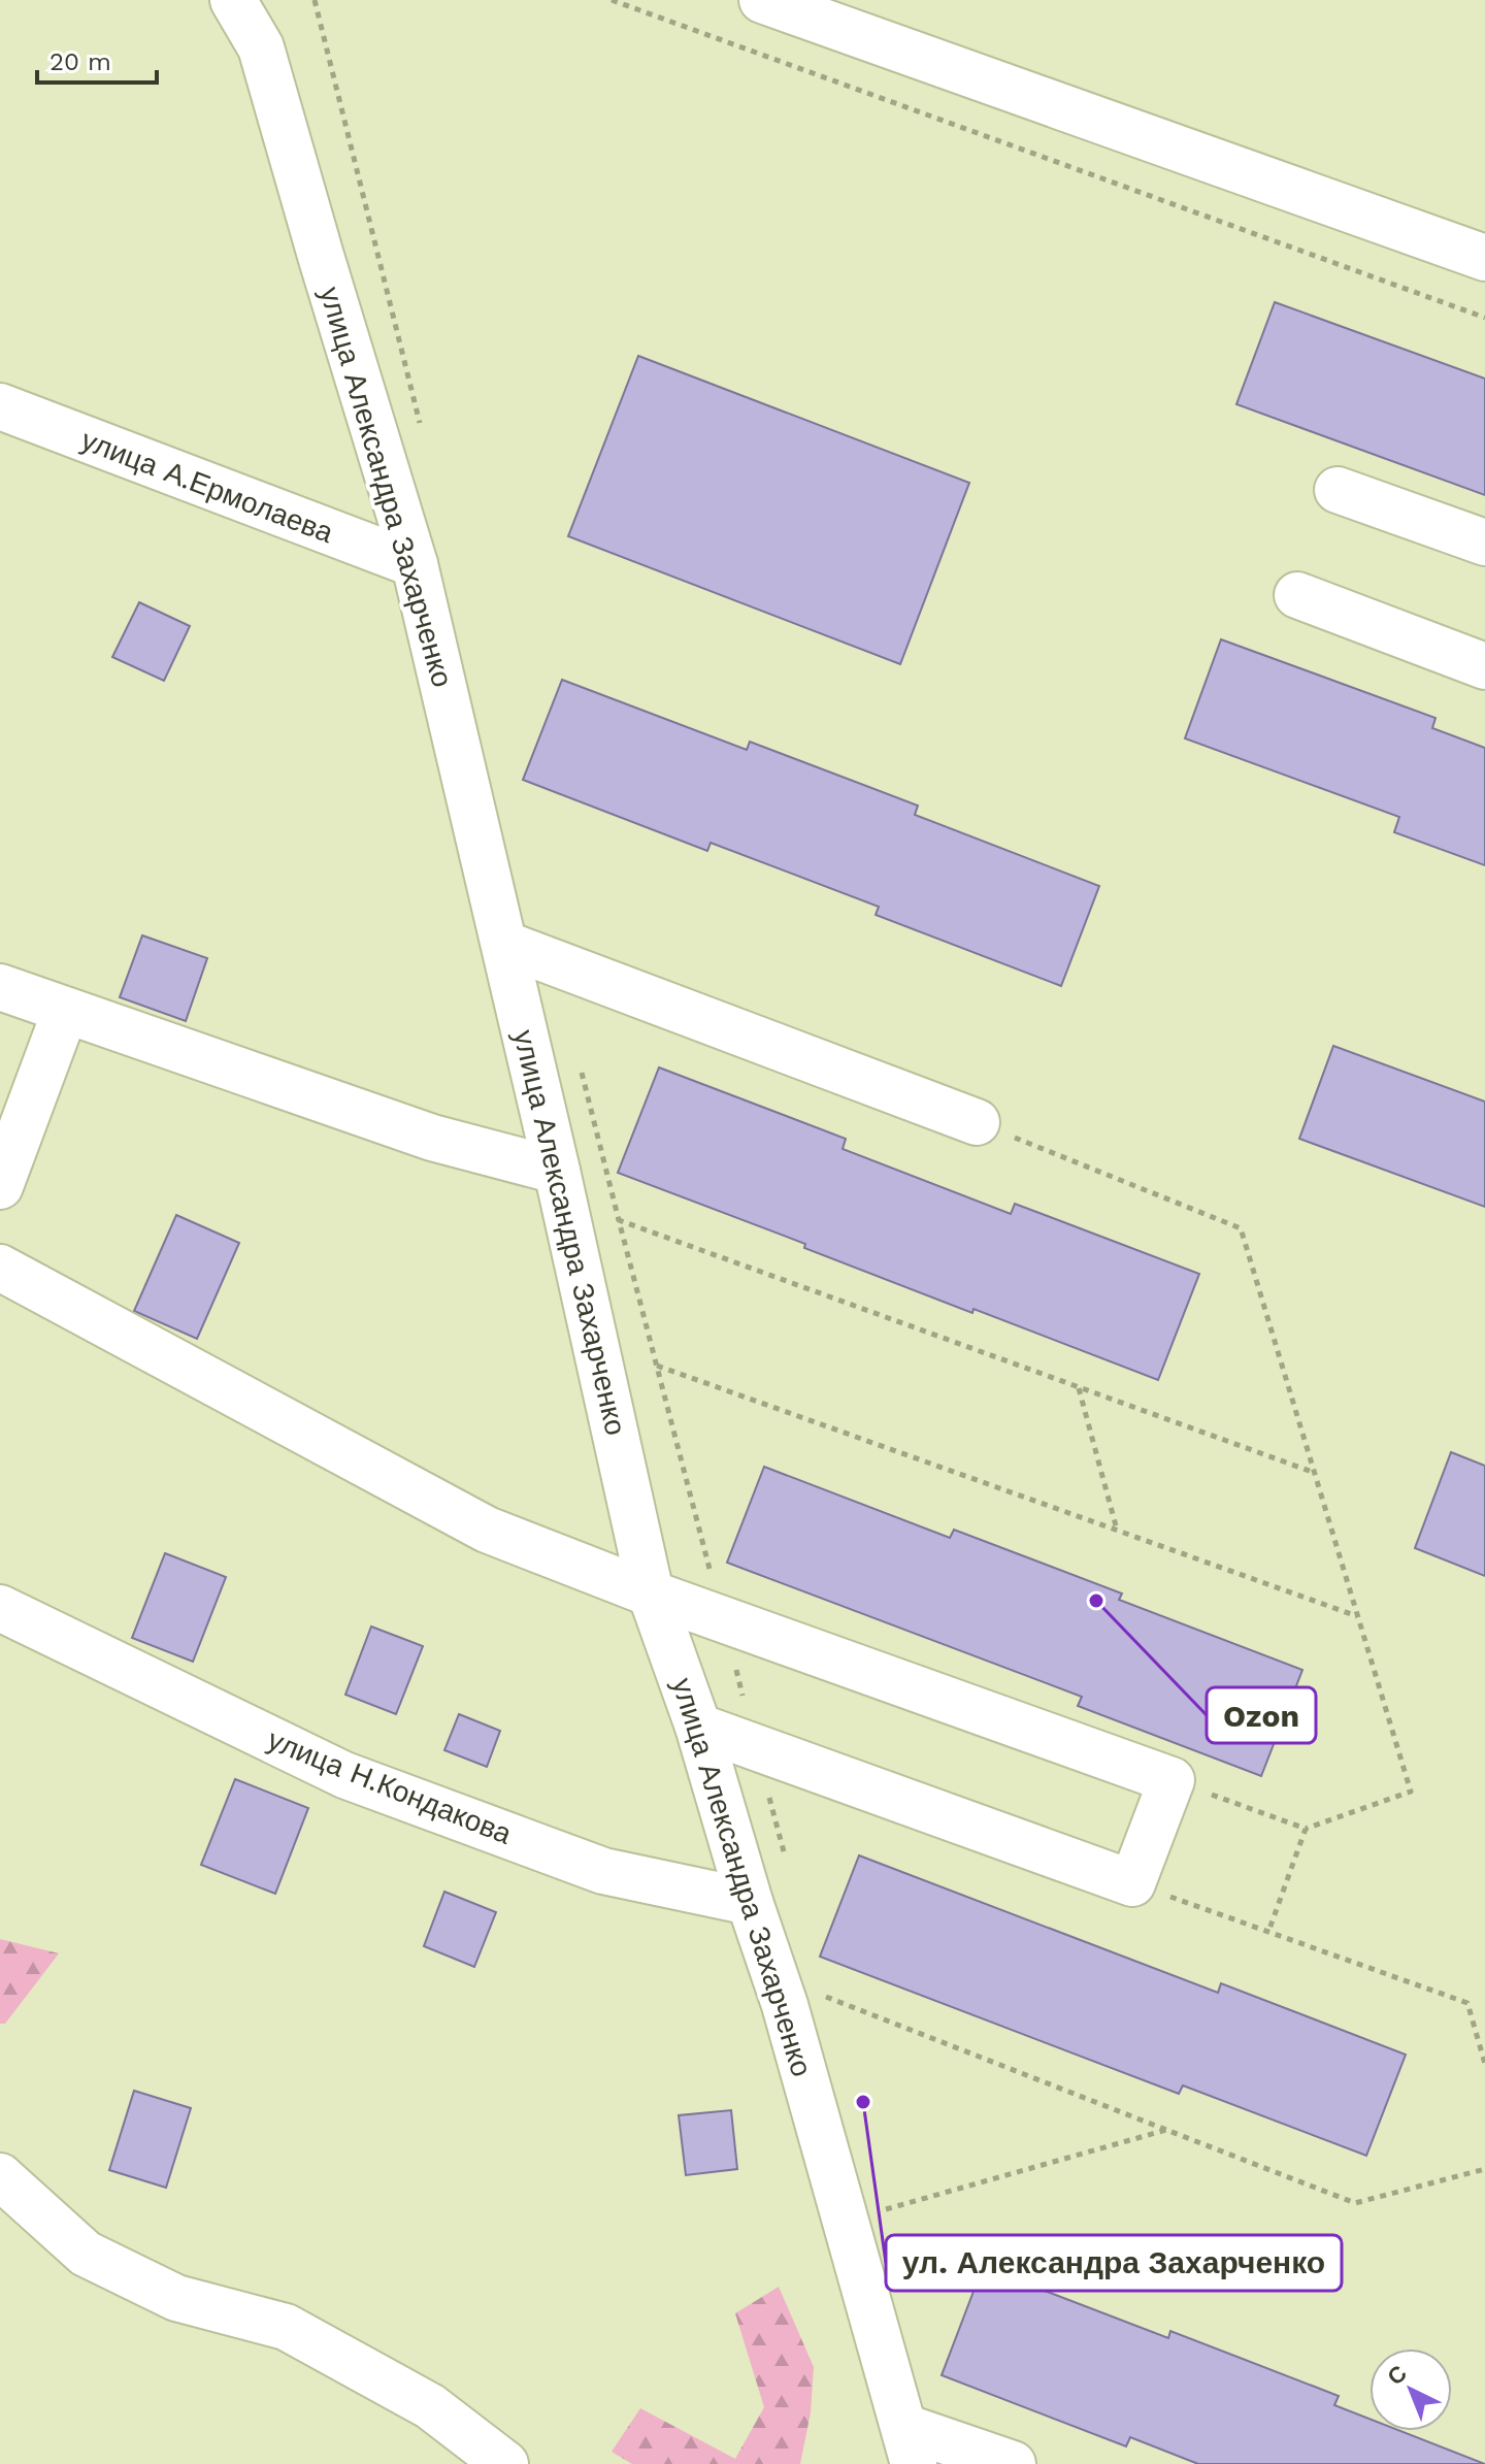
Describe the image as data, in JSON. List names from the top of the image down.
{
  "streets": {
    "street": ["улица А.Ермолаева", "улица Александра Захарченко", "улица Н.Кондакова"]
  },
  "crossings": [
    ["улица А.Ермолаева", "улица Александра Захарченко"],
    ["улица Александра Захарченко", "улица Н.Кондакова"]
  ],
  "places": ["Ozon", "ул. Александра Захарченко"],
  "scale_bar": "20 m",
  "north": "top left"
}
